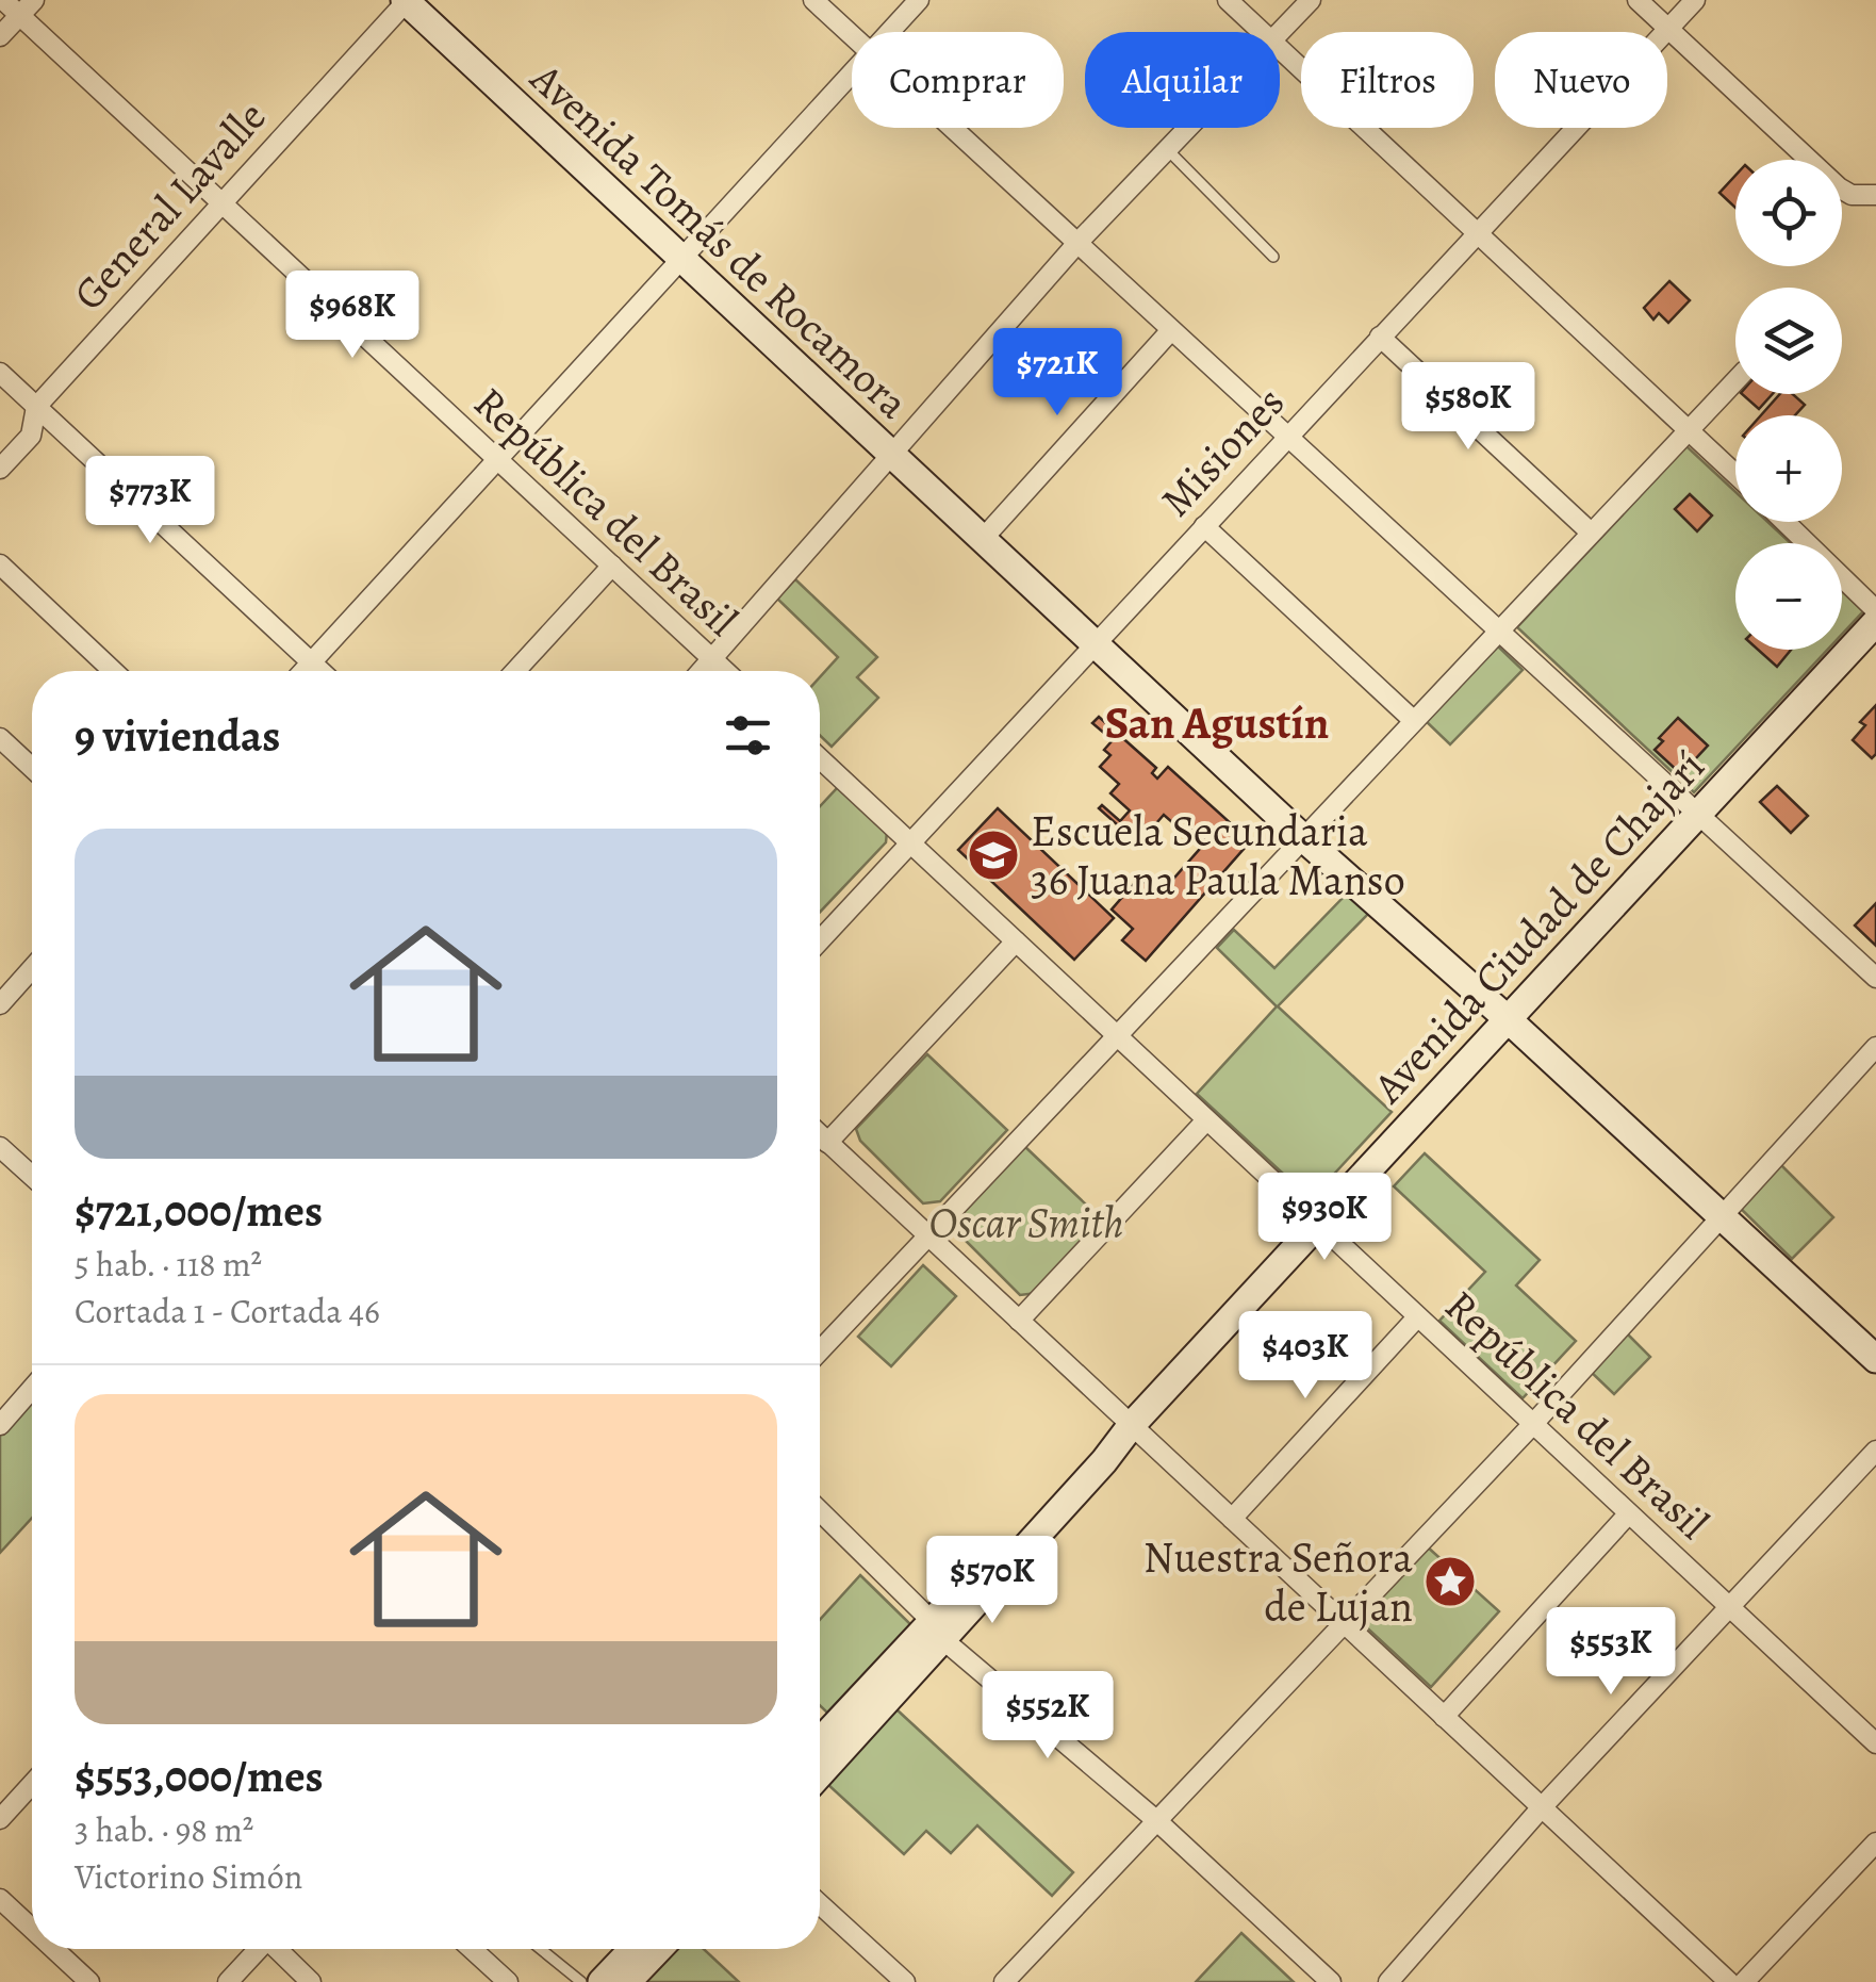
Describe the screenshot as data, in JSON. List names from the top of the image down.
{
  "streets": {
    "street": [
      "General Lavalle",
      "Avenida Tomás de Rocamora",
      "Misiones",
      "República del Brasil",
      "Avenida Ciudad de Chajarí"
    ]
  },
  "crossings": [
    ["General Lavalle", "Avenida Tomás de Rocamora"],
    ["General Lavalle", "República del Brasil"],
    ["Avenida Tomás de Rocamora", "Misiones"],
    ["Avenida Tomás de Rocamora", "Avenida Ciudad de Chajarí"],
    ["Misiones", "República del Brasil"],
    ["República del Brasil", "Avenida Ciudad de Chajarí"]
  ],
  "districts": ["San Agustín"],
  "parks": ["Oscar Smith"],
  "places": {
    "school or university": ["Escuela Secundaria 36 Juana Paula Manso"],
    "place": ["Nuestra Señora de Lujan"]
  },
  "page": {
    "chip": [
      "Comprar",
      "Alquilar",
      "Filtros",
      "Nuevo"
    ],
    "map_buttons": ["+", "−"],
    "price": [
      "$968K",
      "$721K",
      "$580K",
      "$773K",
      "$930K",
      "$403K",
      "$570K",
      "$553K",
      "$552K"
    ],
    "heading": "9 viviendas",
    "list": [
      {
        "name": "$721,000/mes",
        "note": "5 hab. · 118 m² · Cortada 1 - Cortada 46"
      },
      {
        "name": "$553,000/mes",
        "note": "3 hab. · 98 m² · Victorino Simón"
      }
    ]
  }
}
